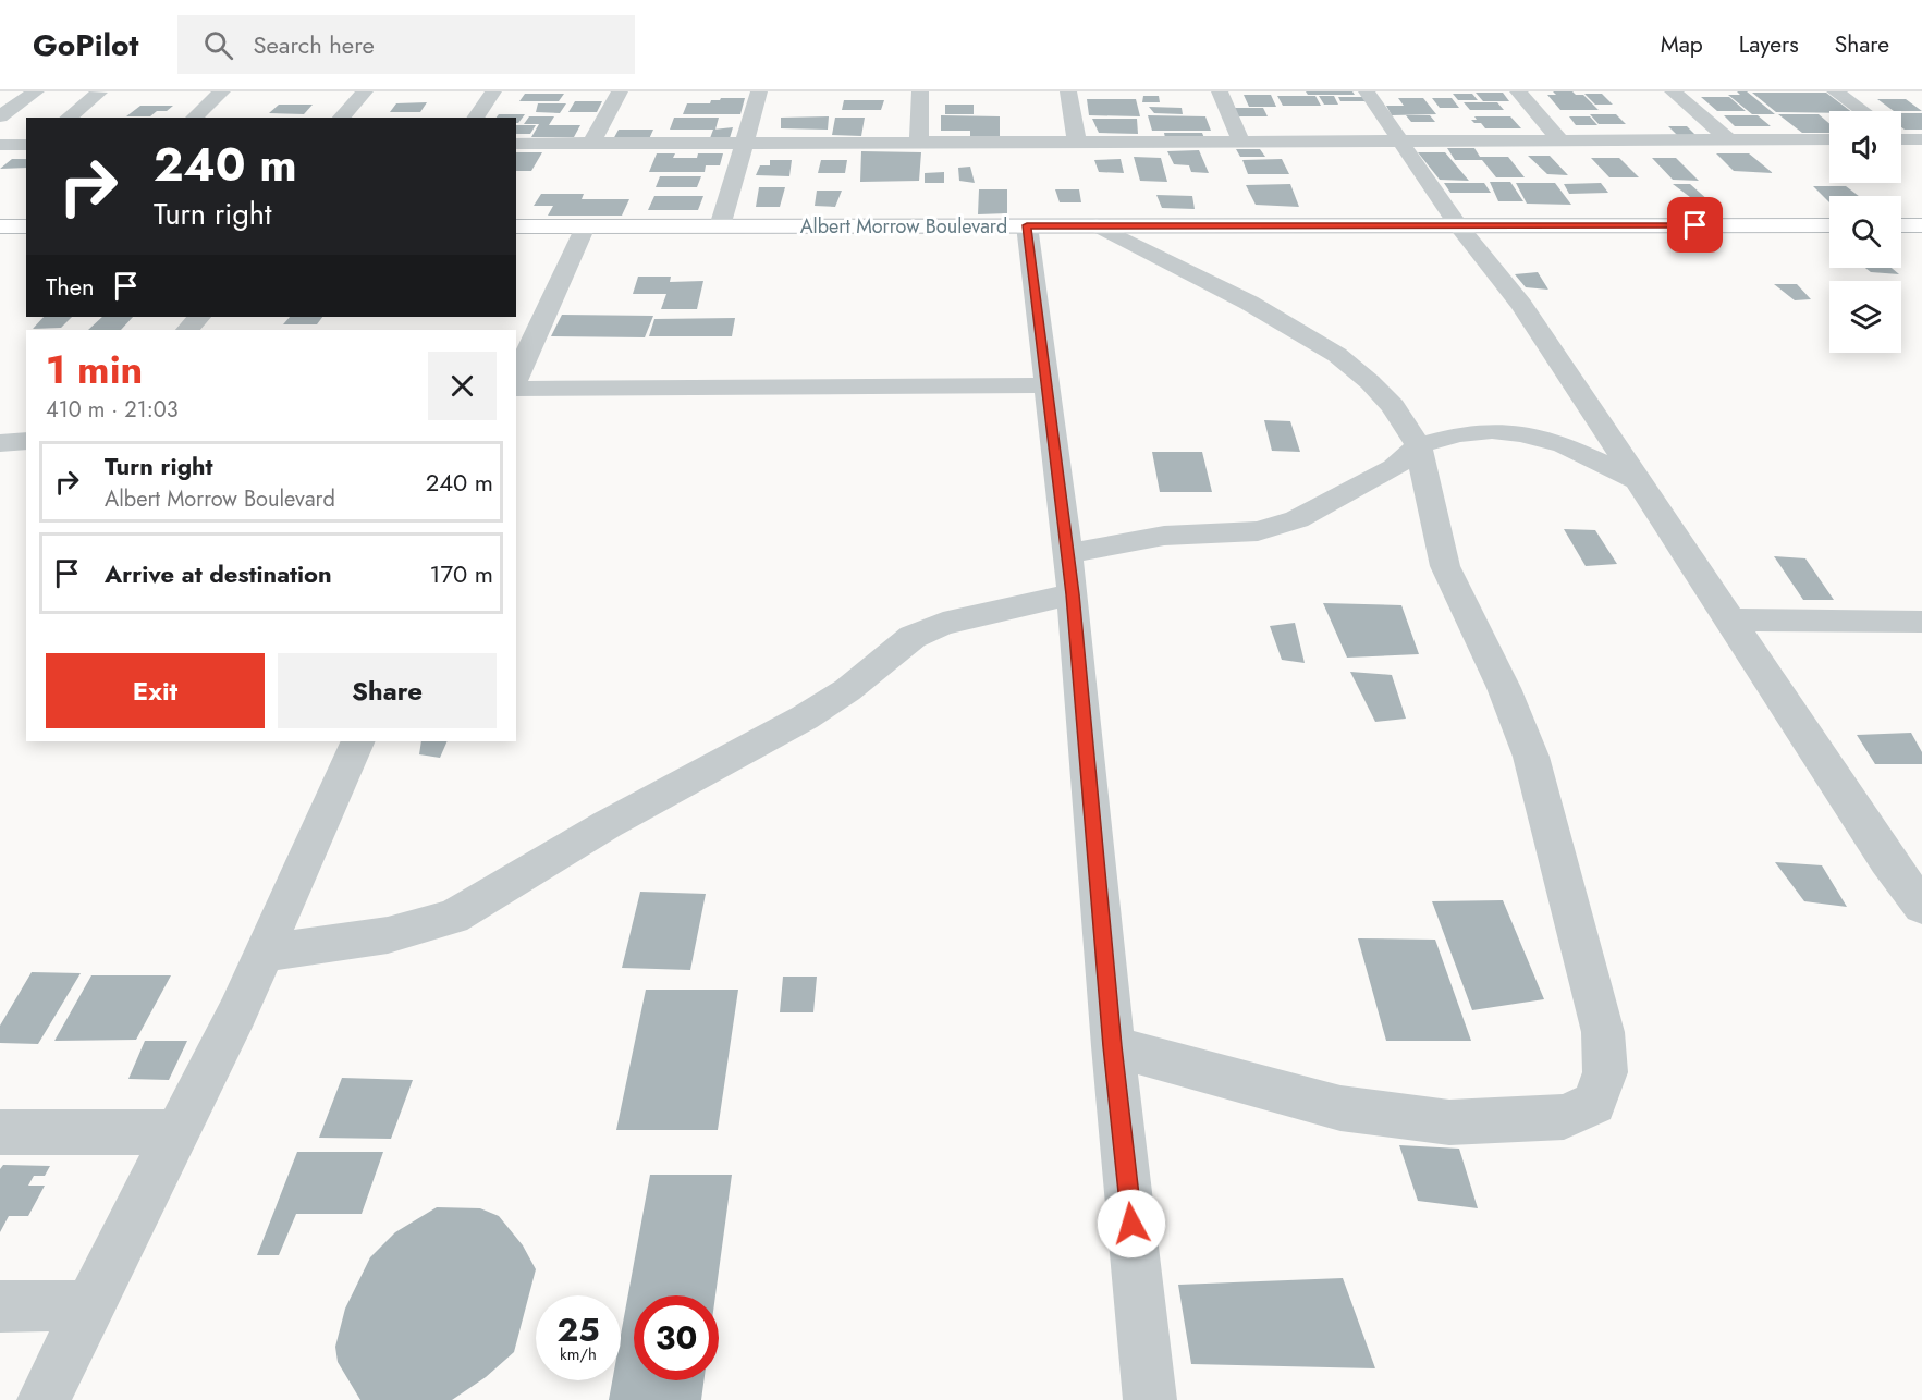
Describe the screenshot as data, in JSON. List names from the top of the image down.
{
  "streets": {
    "highway": ["Albert Morrow Boulevard"]
  },
  "page": {
    "header": "GoPilot",
    "search": "Search here",
    "nav": ["Map", "Layers", "Share"],
    "turn": ["240 m", "Turn right"],
    "then": "Then",
    "heading": ["1 min", "410 m · 21:03"],
    "list": [
      {
        "name": "Turn right",
        "note": "Albert Morrow Boulevard",
        "value": "240 m"
      },
      {
        "name": "Arrive at destination",
        "value": "170 m"
      }
    ],
    "buttons": ["Exit", "Share"],
    "speed": "25 km/h",
    "limit": "30"
  }
}
